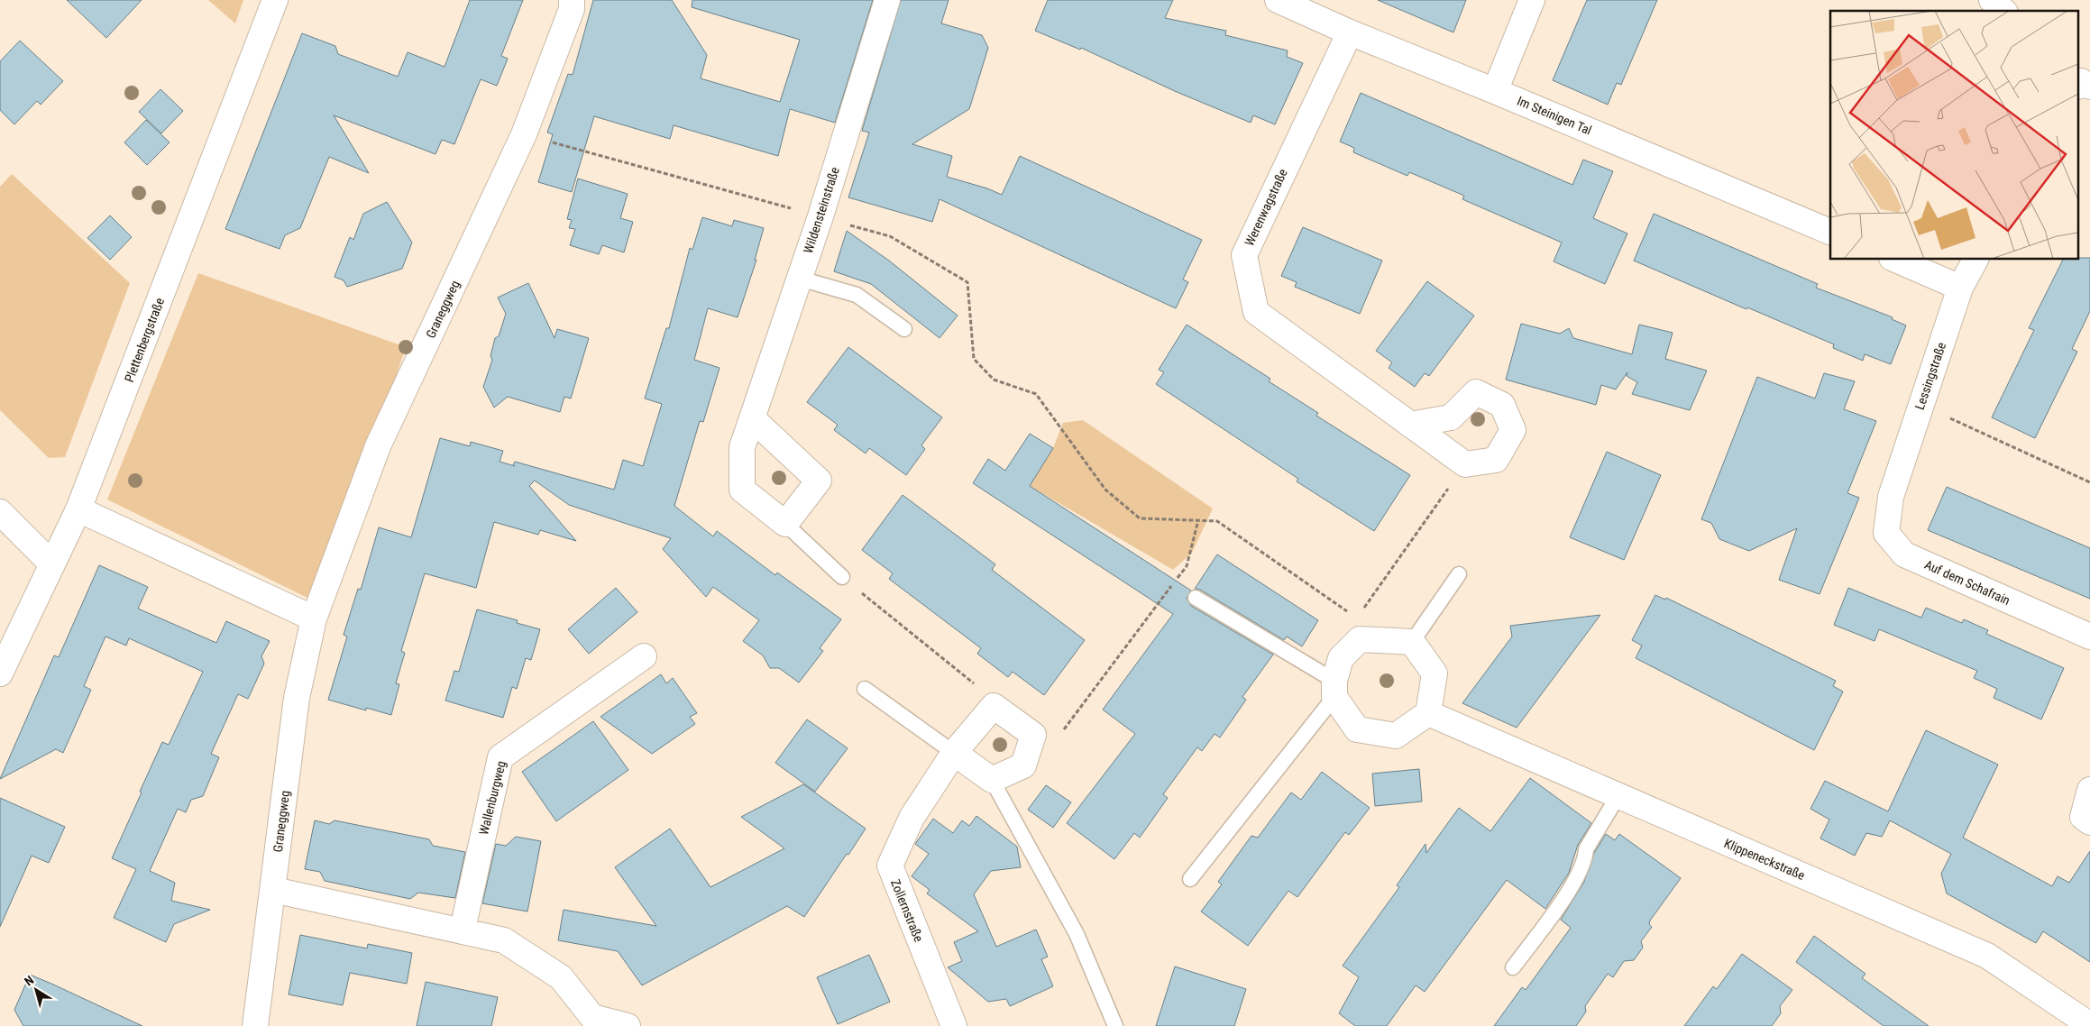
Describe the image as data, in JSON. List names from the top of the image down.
{
  "streets": {
    "street": [
      "Im Steinigen Tal",
      "Werenwagstraße",
      "Wildensteinstraße",
      "Graneggweg",
      "Plettenbergstraße",
      "Lessingstraße",
      "Auf dem Schafrain",
      "Wallenburgweg",
      "Klippeneckstraße",
      "Zollernstraße"
    ]
  },
  "crossings": [
    ["Im Steinigen Tal", "Werenwagstraße"],
    ["Lessingstraße", "Auf dem Schafrain"]
  ],
  "north": "top left"
}
